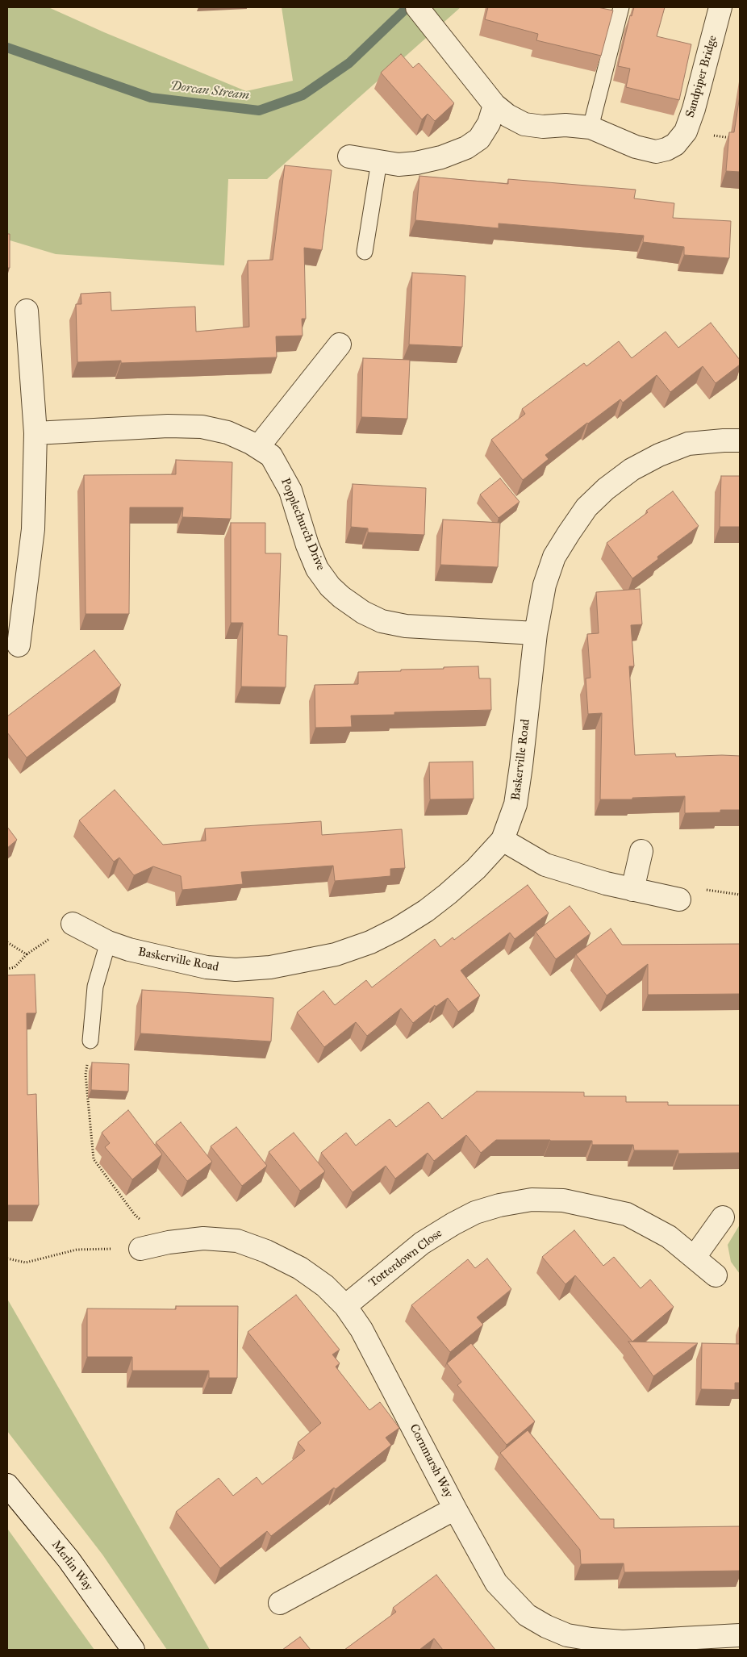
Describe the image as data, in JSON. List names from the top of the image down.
{
  "streets": {
    "street": [
      "Sandpiper Bridge",
      "Popplechurch Drive",
      "Baskerville Road",
      "Totterdown Close",
      "Cornmarsh Way",
      "Merlin Way"
    ]
  },
  "crossings": [
    ["Popplechurch Drive", "Baskerville Road"],
    ["Totterdown Close", "Cornmarsh Way"]
  ],
  "water": ["Dorcan Stream"]
}
